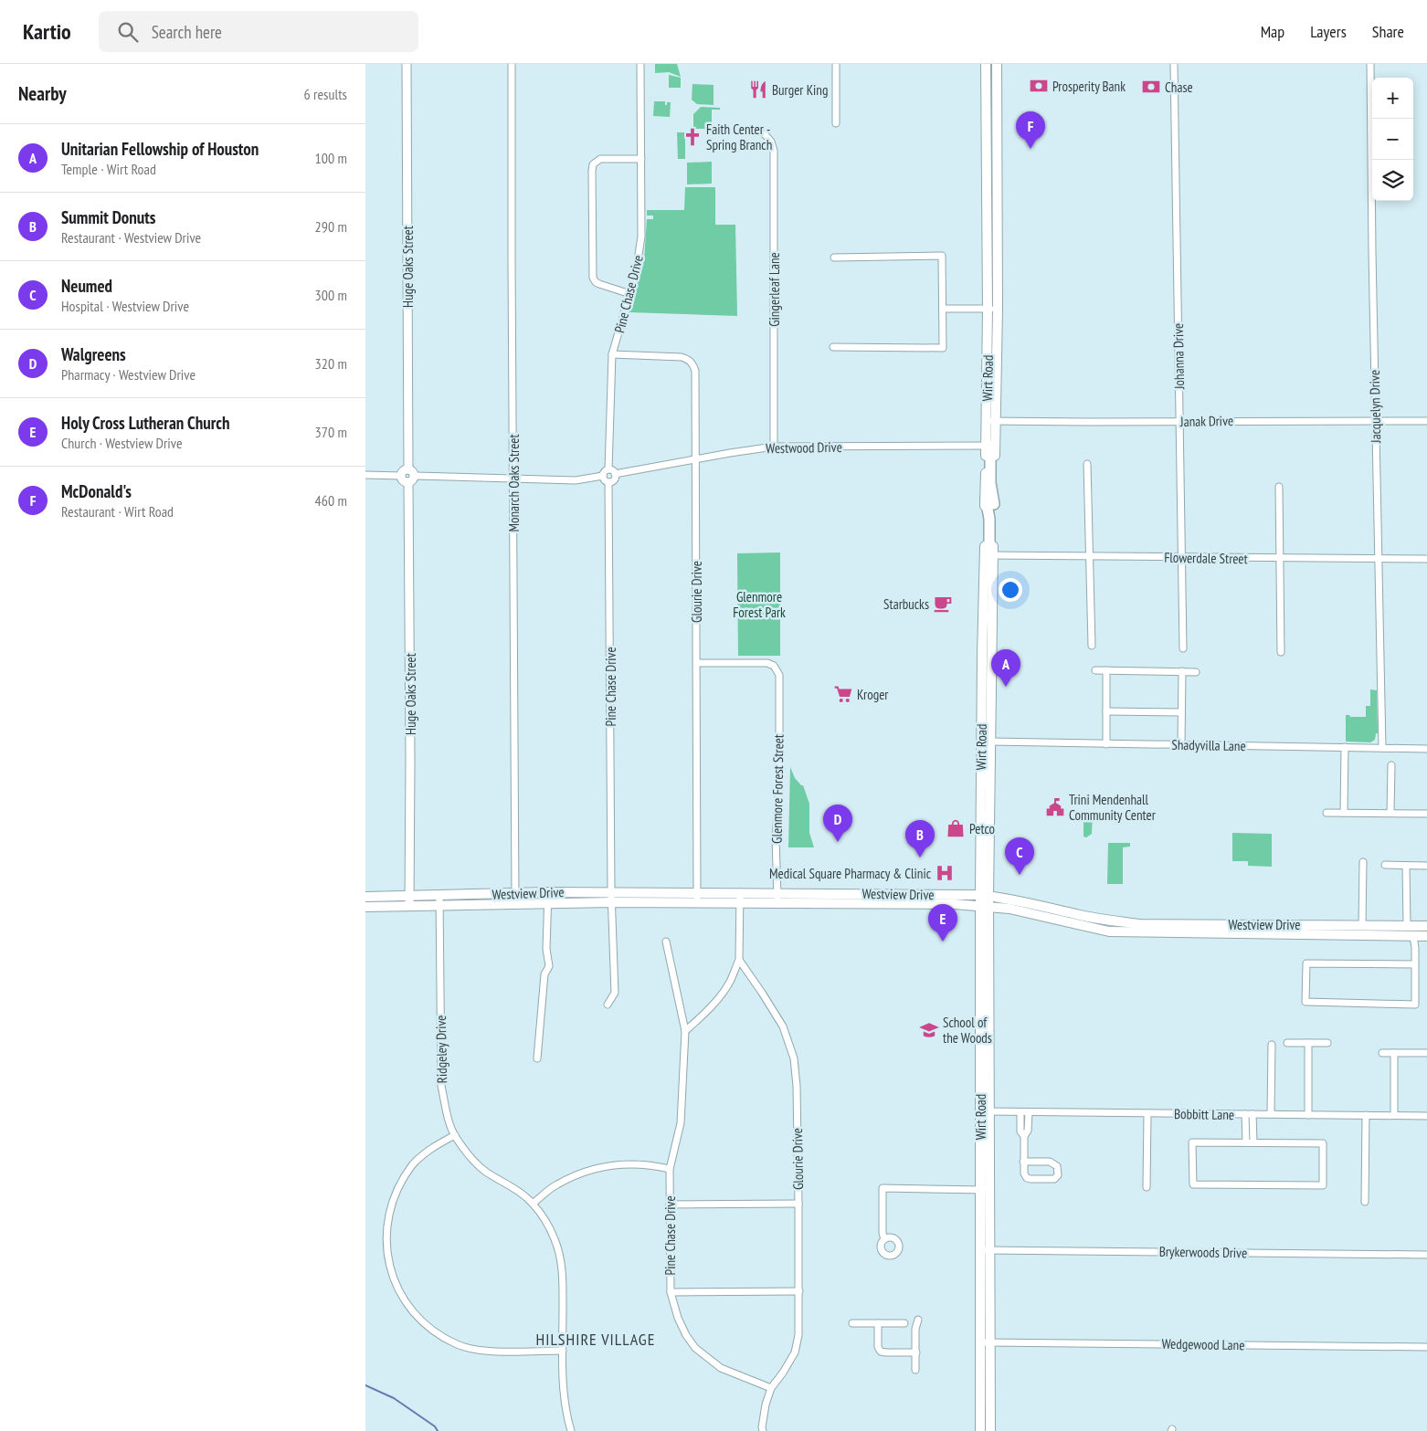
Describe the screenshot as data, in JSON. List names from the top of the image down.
{
  "streets": {
    "main road": ["Wirt Road", "Westview Drive"],
    "street": [
      "Huge Oaks Street",
      "Gingerleaf Lane",
      "Pine Chase Drive",
      "Johanna Drive",
      "Jacquelyn Drive",
      "Janak Drive",
      "Westwood Drive",
      "Monarch Oaks Street",
      "Flowerdale Street",
      "Glourie Drive",
      "Shadyvilla Lane",
      "Glenmore Forest Street",
      "Ridgeley Drive",
      "Bobbitt Lane",
      "Brykerwoods Drive",
      "Wedgewood Lane"
    ]
  },
  "crossings": [
    ["Huge Oaks Street", "Westview Drive"],
    ["Gingerleaf Lane", "Westwood Drive"],
    ["Pine Chase Drive", "Westwood Drive"],
    ["Pine Chase Drive", "Glourie Drive"],
    ["Pine Chase Drive", "Westview Drive"],
    ["Johanna Drive", "Janak Drive"],
    ["Johanna Drive", "Flowerdale Street"],
    ["Wirt Road", "Janak Drive"],
    ["Wirt Road", "Westwood Drive"],
    ["Wirt Road", "Flowerdale Street"],
    ["Wirt Road", "Shadyvilla Lane"],
    ["Wirt Road", "Westview Drive"],
    ["Wirt Road", "Bobbitt Lane"],
    ["Wirt Road", "Brykerwoods Drive"],
    ["Wirt Road", "Wedgewood Lane"],
    ["Jacquelyn Drive", "Janak Drive"],
    ["Jacquelyn Drive", "Flowerdale Street"],
    ["Jacquelyn Drive", "Shadyvilla Lane"],
    ["Westwood Drive", "Glourie Drive"],
    ["Monarch Oaks Street", "Westview Drive"],
    ["Glourie Drive", "Glenmore Forest Street"],
    ["Glourie Drive", "Westview Drive"],
    ["Glenmore Forest Street", "Westview Drive"],
    ["Westview Drive", "Ridgeley Drive"]
  ],
  "districts": ["HILSHIRE VILLAGE"],
  "parks": ["Glenmore Forest Park"],
  "places": {
    "bank": ["Prosperity Bank", "Chase"],
    "restaurant": ["Burger King"],
    "church": ["Faith Center - Spring Branch"],
    "cafe": ["Starbucks"],
    "supermarket": ["Kroger"],
    "public building": ["Trini Mendenhall Community Center"],
    "shop": ["Petco"],
    "hospital": ["Medical Square Pharmacy & Clinic"],
    "school or university": ["School of the Woods"]
  },
  "page": {
    "header": "Kartio",
    "search": "Search here",
    "nav": ["Map", "Layers", "Share"],
    "heading": ["Nearby", "6 results"],
    "map_buttons": ["+", "−"],
    "pins": [
      "F",
      "A",
      "D",
      "B",
      "C",
      "E"
    ],
    "list": [
      {
        "mark": "A",
        "name": "Unitarian Fellowship of Houston",
        "note": "Temple · Wirt Road",
        "value": "100 m"
      },
      {
        "mark": "B",
        "name": "Summit Donuts",
        "note": "Restaurant · Westview Drive",
        "value": "290 m"
      },
      {
        "mark": "C",
        "name": "Neumed",
        "note": "Hospital · Westview Drive",
        "value": "300 m"
      },
      {
        "mark": "D",
        "name": "Walgreens",
        "note": "Pharmacy · Westview Drive",
        "value": "320 m"
      },
      {
        "mark": "E",
        "name": "Holy Cross Lutheran Church",
        "note": "Church · Westview Drive",
        "value": "370 m"
      },
      {
        "mark": "F",
        "name": "McDonald's",
        "note": "Restaurant · Wirt Road",
        "value": "460 m"
      }
    ]
  }
}
